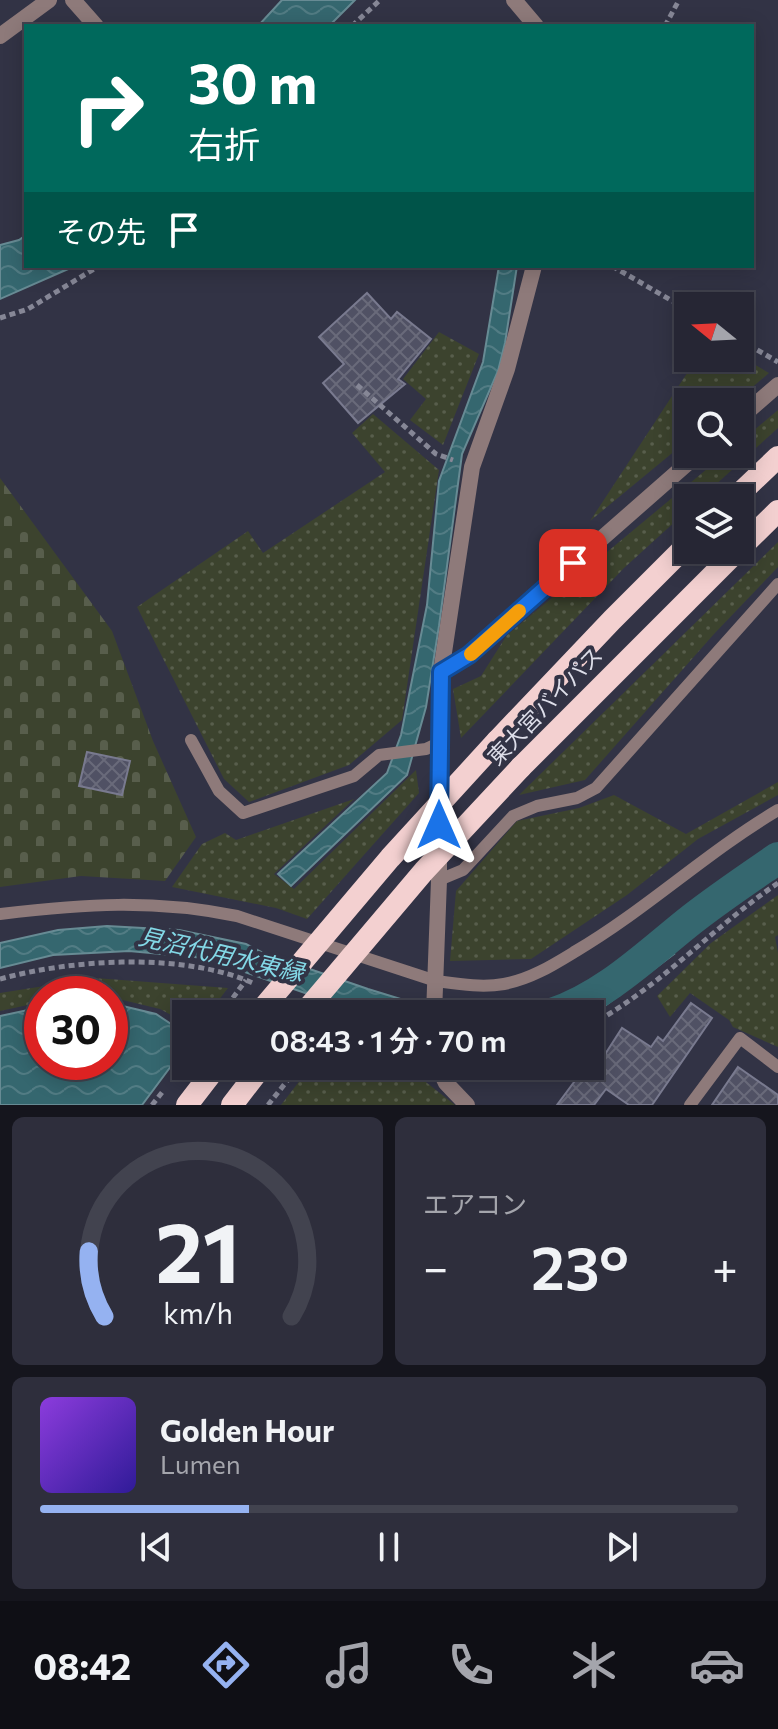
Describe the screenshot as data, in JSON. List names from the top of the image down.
{
  "streets": {
    "highway": ["東大宮バイパス"]
  },
  "water": ["見沼代用水東縁"],
  "north": "left",
  "page": {
    "turn": ["30 m", "右折"],
    "then": "その先",
    "limit": "30",
    "trip": "08:43 · 1 分 · 70 m",
    "tile": "エアコン",
    "heat": ["−", "23°", "+"],
    "song": ["Golden Hour", "Lumen"],
    "tabs": "08:42",
    "gauge": ["21", "km/h"]
  }
}
